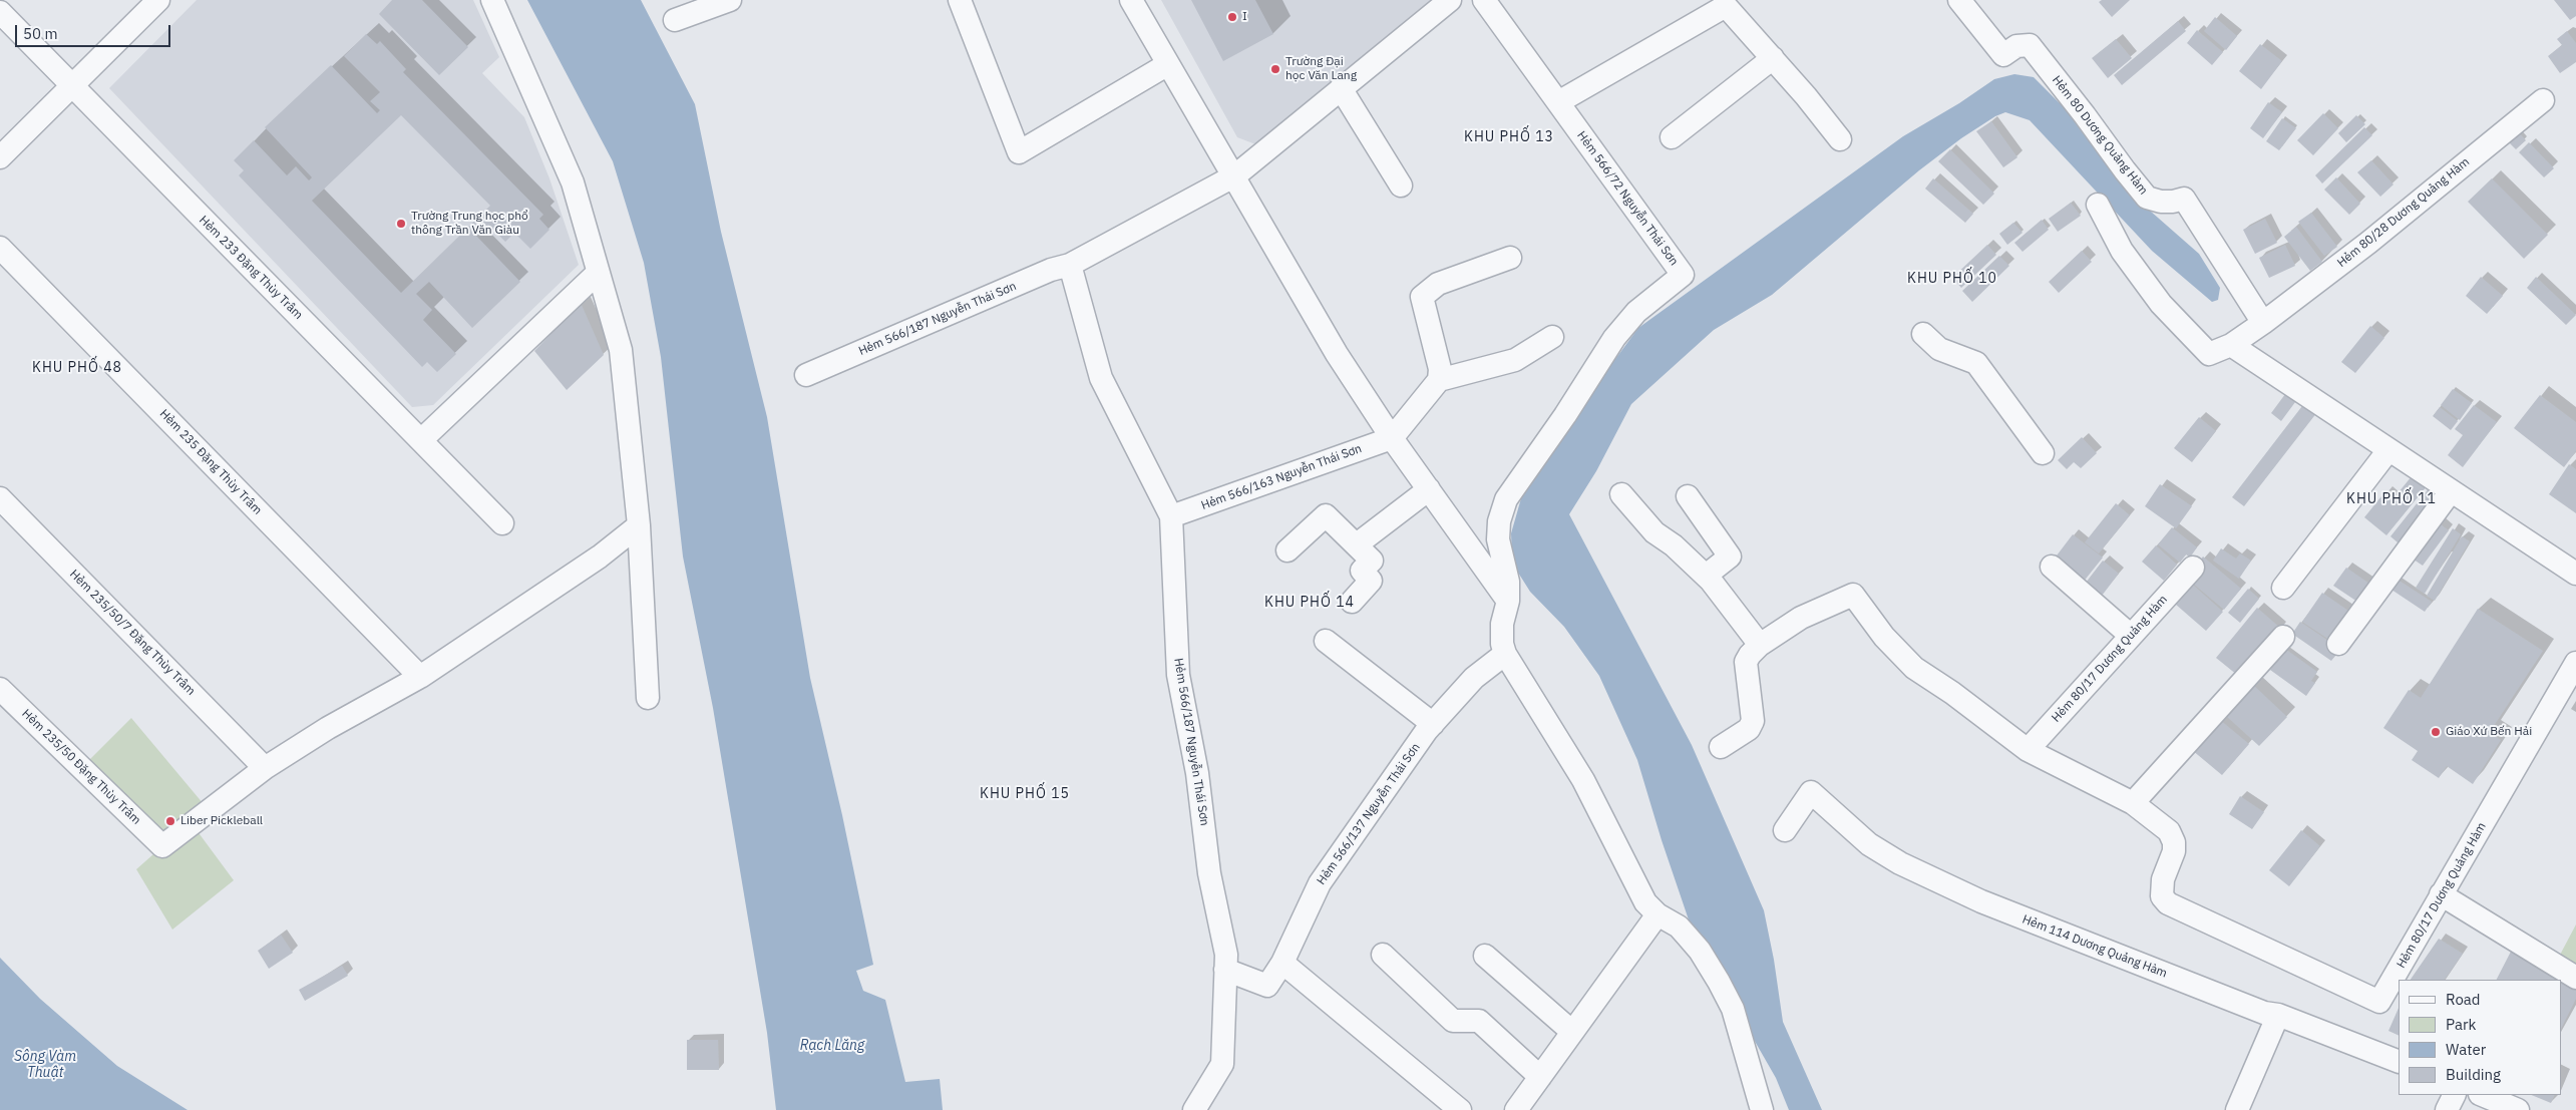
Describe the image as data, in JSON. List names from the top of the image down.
{
  "streets": {
    "street": [
      "Hẻm 80 Dương Quảng Hàm",
      "Hẻm 566/72 Nguyễn Thái Sơn",
      "Hẻm 80/28 Dương Quảng Hàm",
      "Hẻm 233 Đặng Thùy Trâm",
      "Hẻm 566/187 Nguyễn Thái Sơn",
      "Hẻm 235 Đặng Thùy Trâm",
      "Hẻm 566/163 Nguyễn Thái Sơn",
      "Hẻm 235/50/7 Đặng Thùy Trâm",
      "Hẻm 80/17 Dương Quảng Hàm",
      "Hẻm 235/50 Đặng Thùy Trâm",
      "Hẻm 566/137 Nguyễn Thái Sơn",
      "Hẻm 114 Dương Quảng Hàm"
    ]
  },
  "crossings": [
    ["Hẻm 80 Dương Quảng Hàm", "Hẻm 80/28 Dương Quảng Hàm"],
    ["Hẻm 566/187 Nguyễn Thái Sơn", "Hẻm 566/163 Nguyễn Thái Sơn"],
    ["Hẻm 566/187 Nguyễn Thái Sơn", "Hẻm 566/137 Nguyễn Thái Sơn"],
    ["Hẻm 235/50/7 Đặng Thùy Trâm", "Hẻm 235/50 Đặng Thùy Trâm"]
  ],
  "districts": [
    "KHU PHỐ 13",
    "KHU PHỐ 10",
    "KHU PHỐ 48",
    "KHU PHỐ 11",
    "KHU PHỐ 14",
    "KHU PHỐ 15"
  ],
  "water": ["Rạch Lăng", "Sông Vàm Thuật"],
  "places": [
    "I",
    "Trường Đại học Văn Lang",
    "Trường Trung học phổ thông Trần Văn Giàu",
    "Giáo Xứ Bến Hải",
    "Liber Pickleball"
  ],
  "legend": [
    "Road",
    "Park",
    "Water",
    "Building"
  ],
  "scale_bar": "50 m"
}
